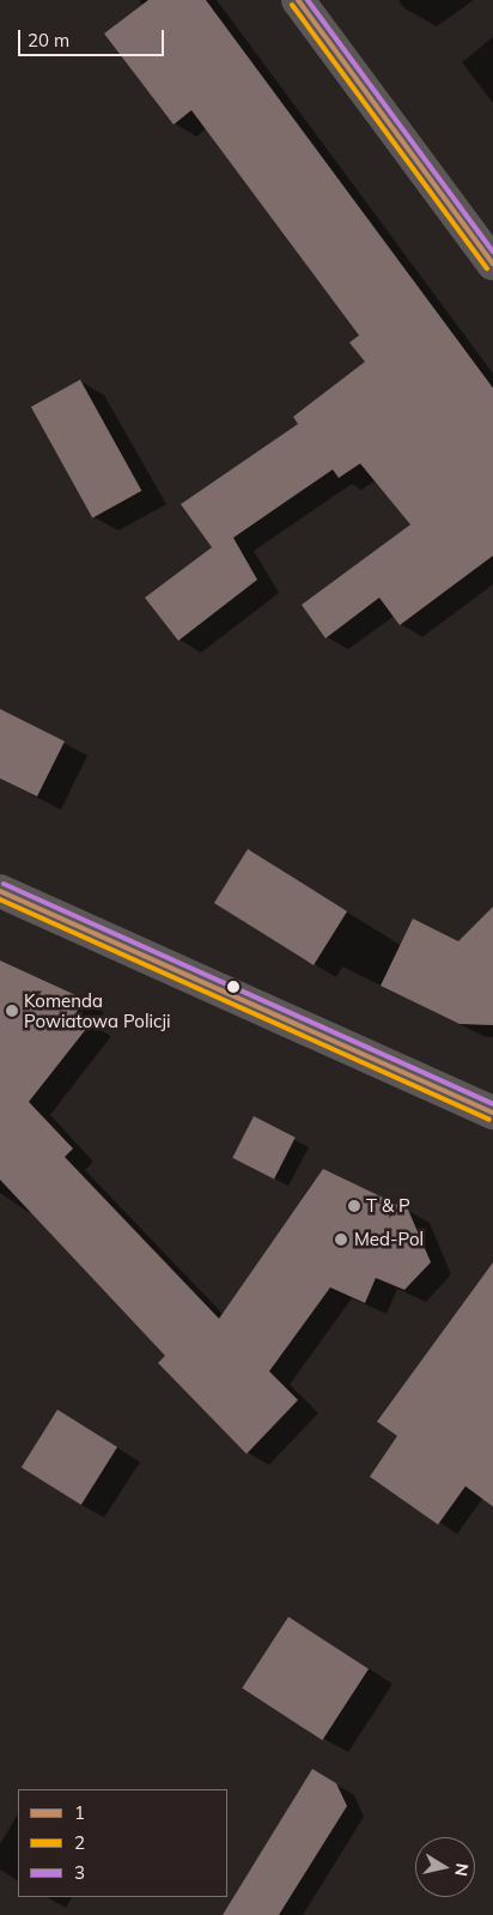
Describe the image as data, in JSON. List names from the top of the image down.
{
  "places": ["Komenda Powiatowa Policji", "T & P", "Med-Pol"],
  "lines": ["transit line 1", "transit line 3", "transit line 2"],
  "legend": ["1", "2", "3"],
  "scale_bar": "20 m",
  "north": "right"
}
